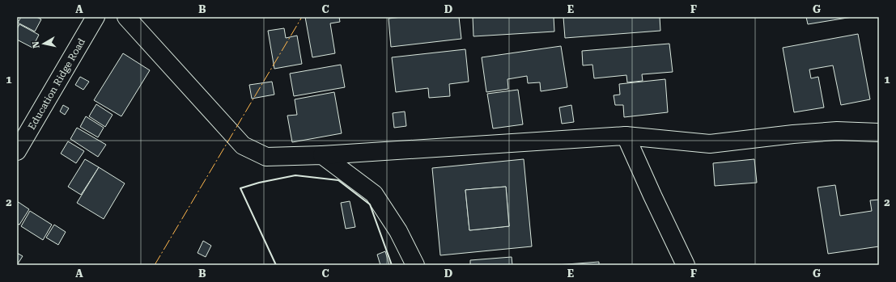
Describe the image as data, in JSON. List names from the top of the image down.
{
  "streets": {
    "street": ["Education Ridge Road"]
  },
  "north": "left",
  "grid": {
    "columns": [
      "A",
      "B",
      "C",
      "D",
      "E",
      "F",
      "G"
    ],
    "rows": ["1", "2"]
  }
}
